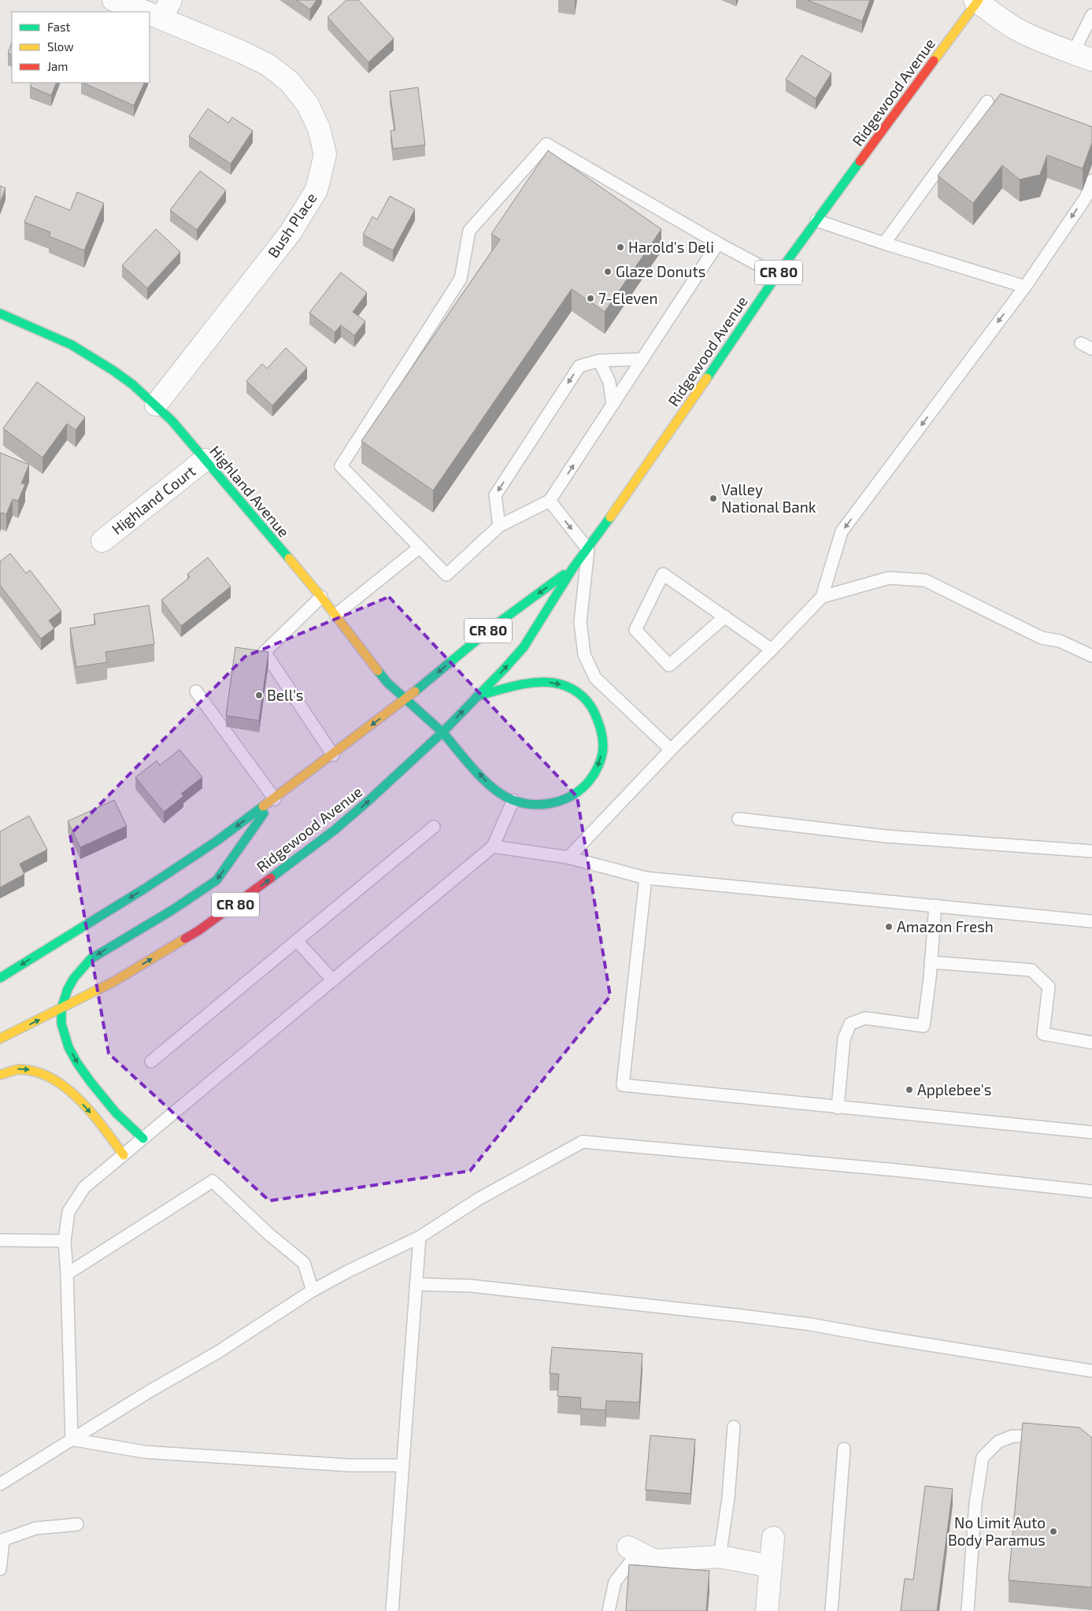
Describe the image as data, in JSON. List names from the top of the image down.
{
  "streets": {
    "main road": ["Ridgewood Avenue", "CR 80", "Highland Avenue"],
    "street": ["Bush Place", "Highland Court"]
  },
  "crossings": [
    ["Ridgewood Avenue", "Highland Avenue"],
    ["Bush Place", "Highland Avenue"],
    ["Highland Avenue", "Highland Court"]
  ],
  "places": [
    "Harold's Deli",
    "Glaze Donuts",
    "7-Eleven",
    "Valley National Bank",
    "Bell's",
    "Amazon Fresh",
    "Applebee's",
    "No Limit Auto Body Paramus"
  ],
  "legend": ["Fast", "Slow", "Jam"]
}
